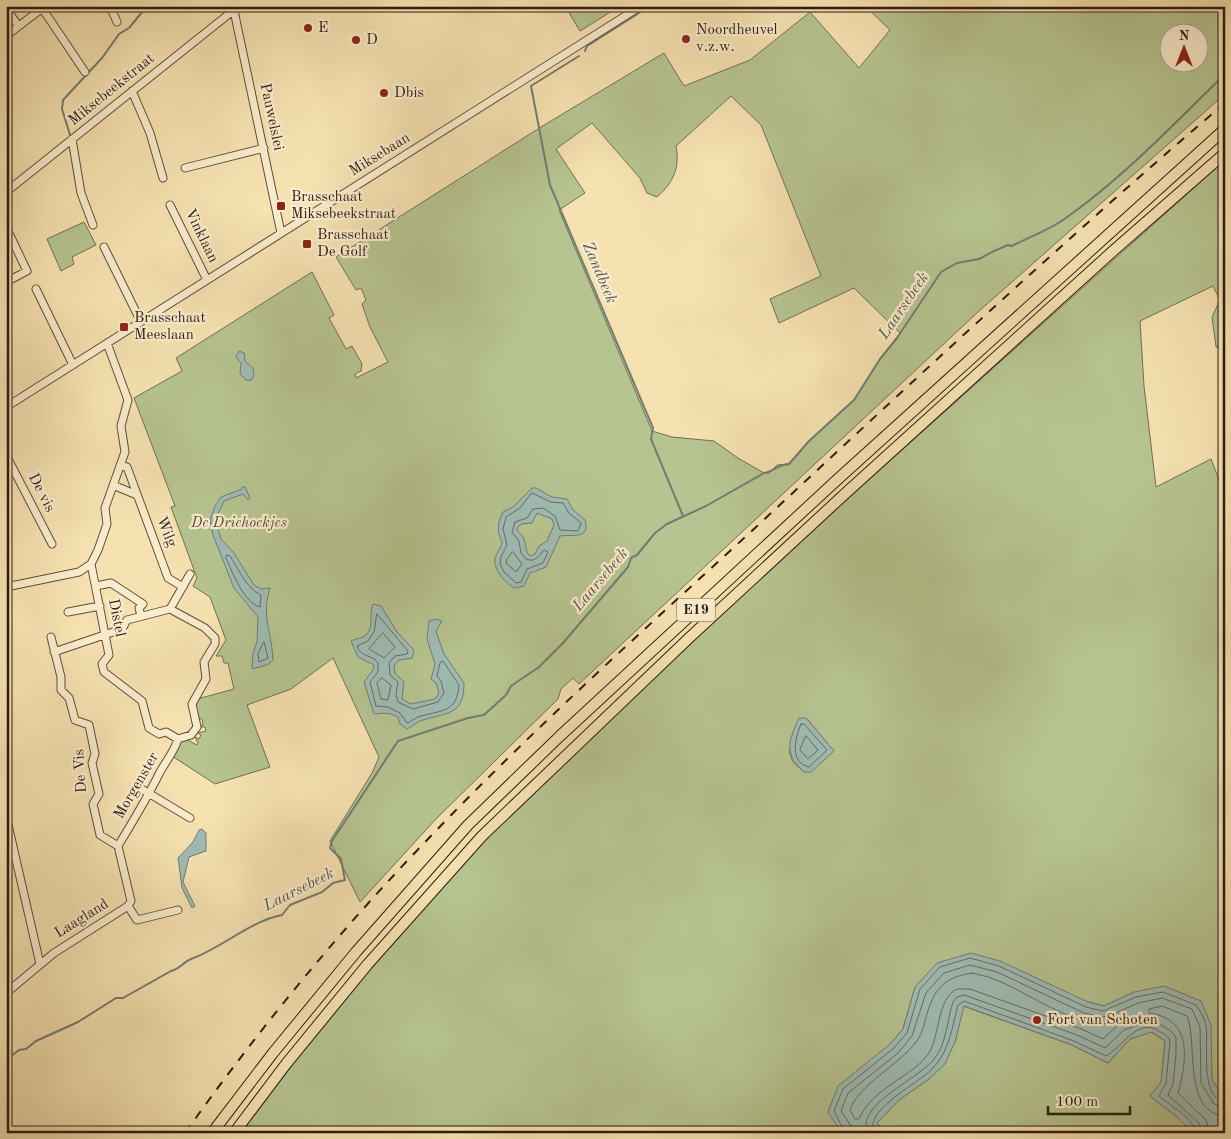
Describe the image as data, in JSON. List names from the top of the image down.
{
  "streets": {
    "highway": ["E19"],
    "street": [
      "Miksebeekstraat",
      "Pauwelslei",
      "Miksebaan",
      "Vinklaan",
      "De vis",
      "Wilg",
      "Distel",
      "De Vis",
      "Morgenster",
      "Laagland"
    ]
  },
  "crossings": [
    ["Miksebeekstraat", "Pauwelslei"],
    ["Pauwelslei", "Miksebaan"],
    ["Miksebaan", "Vinklaan"],
    ["Distel", "Morgenster"],
    ["De Vis", "Morgenster"]
  ],
  "water": ["Zandbeek", "Laarsebeek"],
  "parks": ["De Driehoekjes"],
  "places": {
    "other": [
      "E",
      "Noordheuvel v.z.w.",
      "D",
      "Dbis",
      "Fort van Schoten"
    ],
    "transit": ["Brasschaat Miksebeekstraat", "Brasschaat De Golf", "Brasschaat Meeslaan"]
  },
  "scale_bar": "100 m",
  "north": "top"
}
